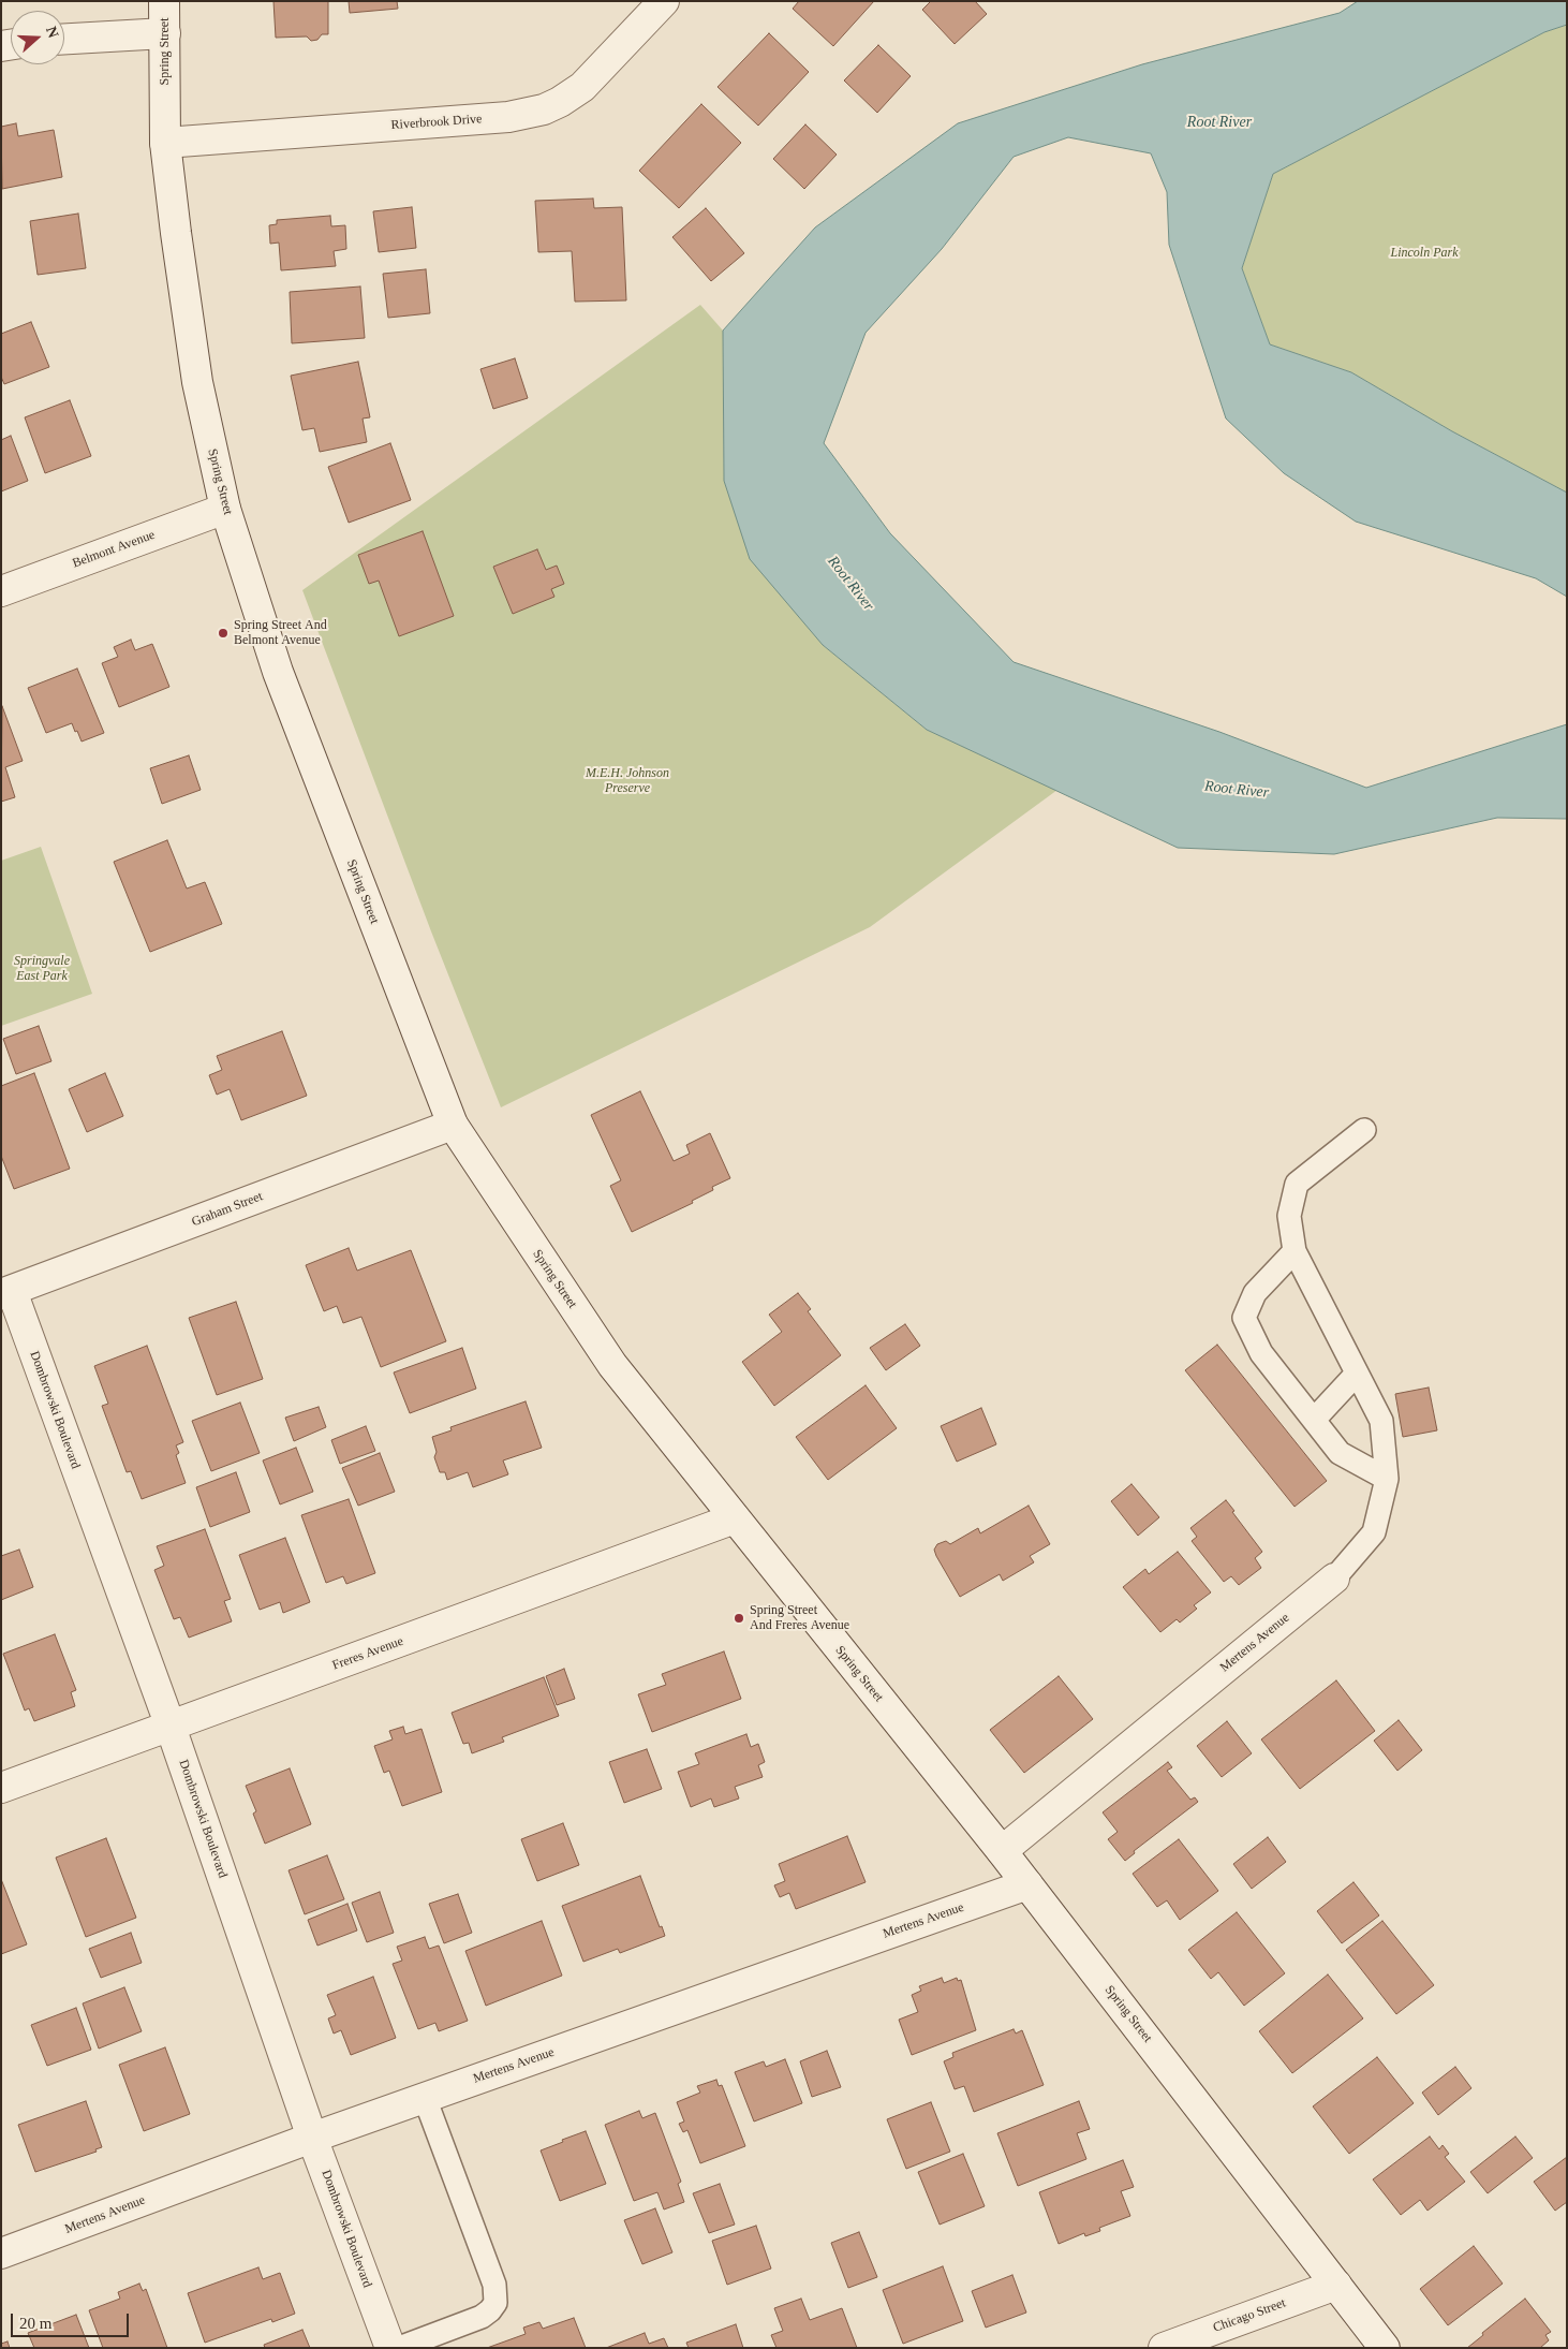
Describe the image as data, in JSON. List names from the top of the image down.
{
  "streets": {
    "street": [
      "Spring Street",
      "Riverbrook Drive",
      "Belmont Avenue",
      "Graham Street",
      "Dombrowski Boulevard",
      "Mertens Avenue",
      "Freres Avenue",
      "Chicago Street"
    ]
  },
  "crossings": [
    ["Spring Street", "Riverbrook Drive"],
    ["Spring Street", "Belmont Avenue"],
    ["Spring Street", "Graham Street"],
    ["Spring Street", "Mertens Avenue"],
    ["Spring Street", "Freres Avenue"],
    ["Spring Street", "Chicago Street"],
    ["Graham Street", "Dombrowski Boulevard"],
    ["Dombrowski Boulevard", "Mertens Avenue"],
    ["Dombrowski Boulevard", "Freres Avenue"]
  ],
  "water": ["Root River"],
  "parks": ["Lincoln Park", "M.E.H. Johnson Preserve", "Springvale East Park"],
  "places": ["Spring Street And Belmont Avenue", "Spring Street And Freres Avenue"],
  "scale_bar": "20 m",
  "north": "right"
}
